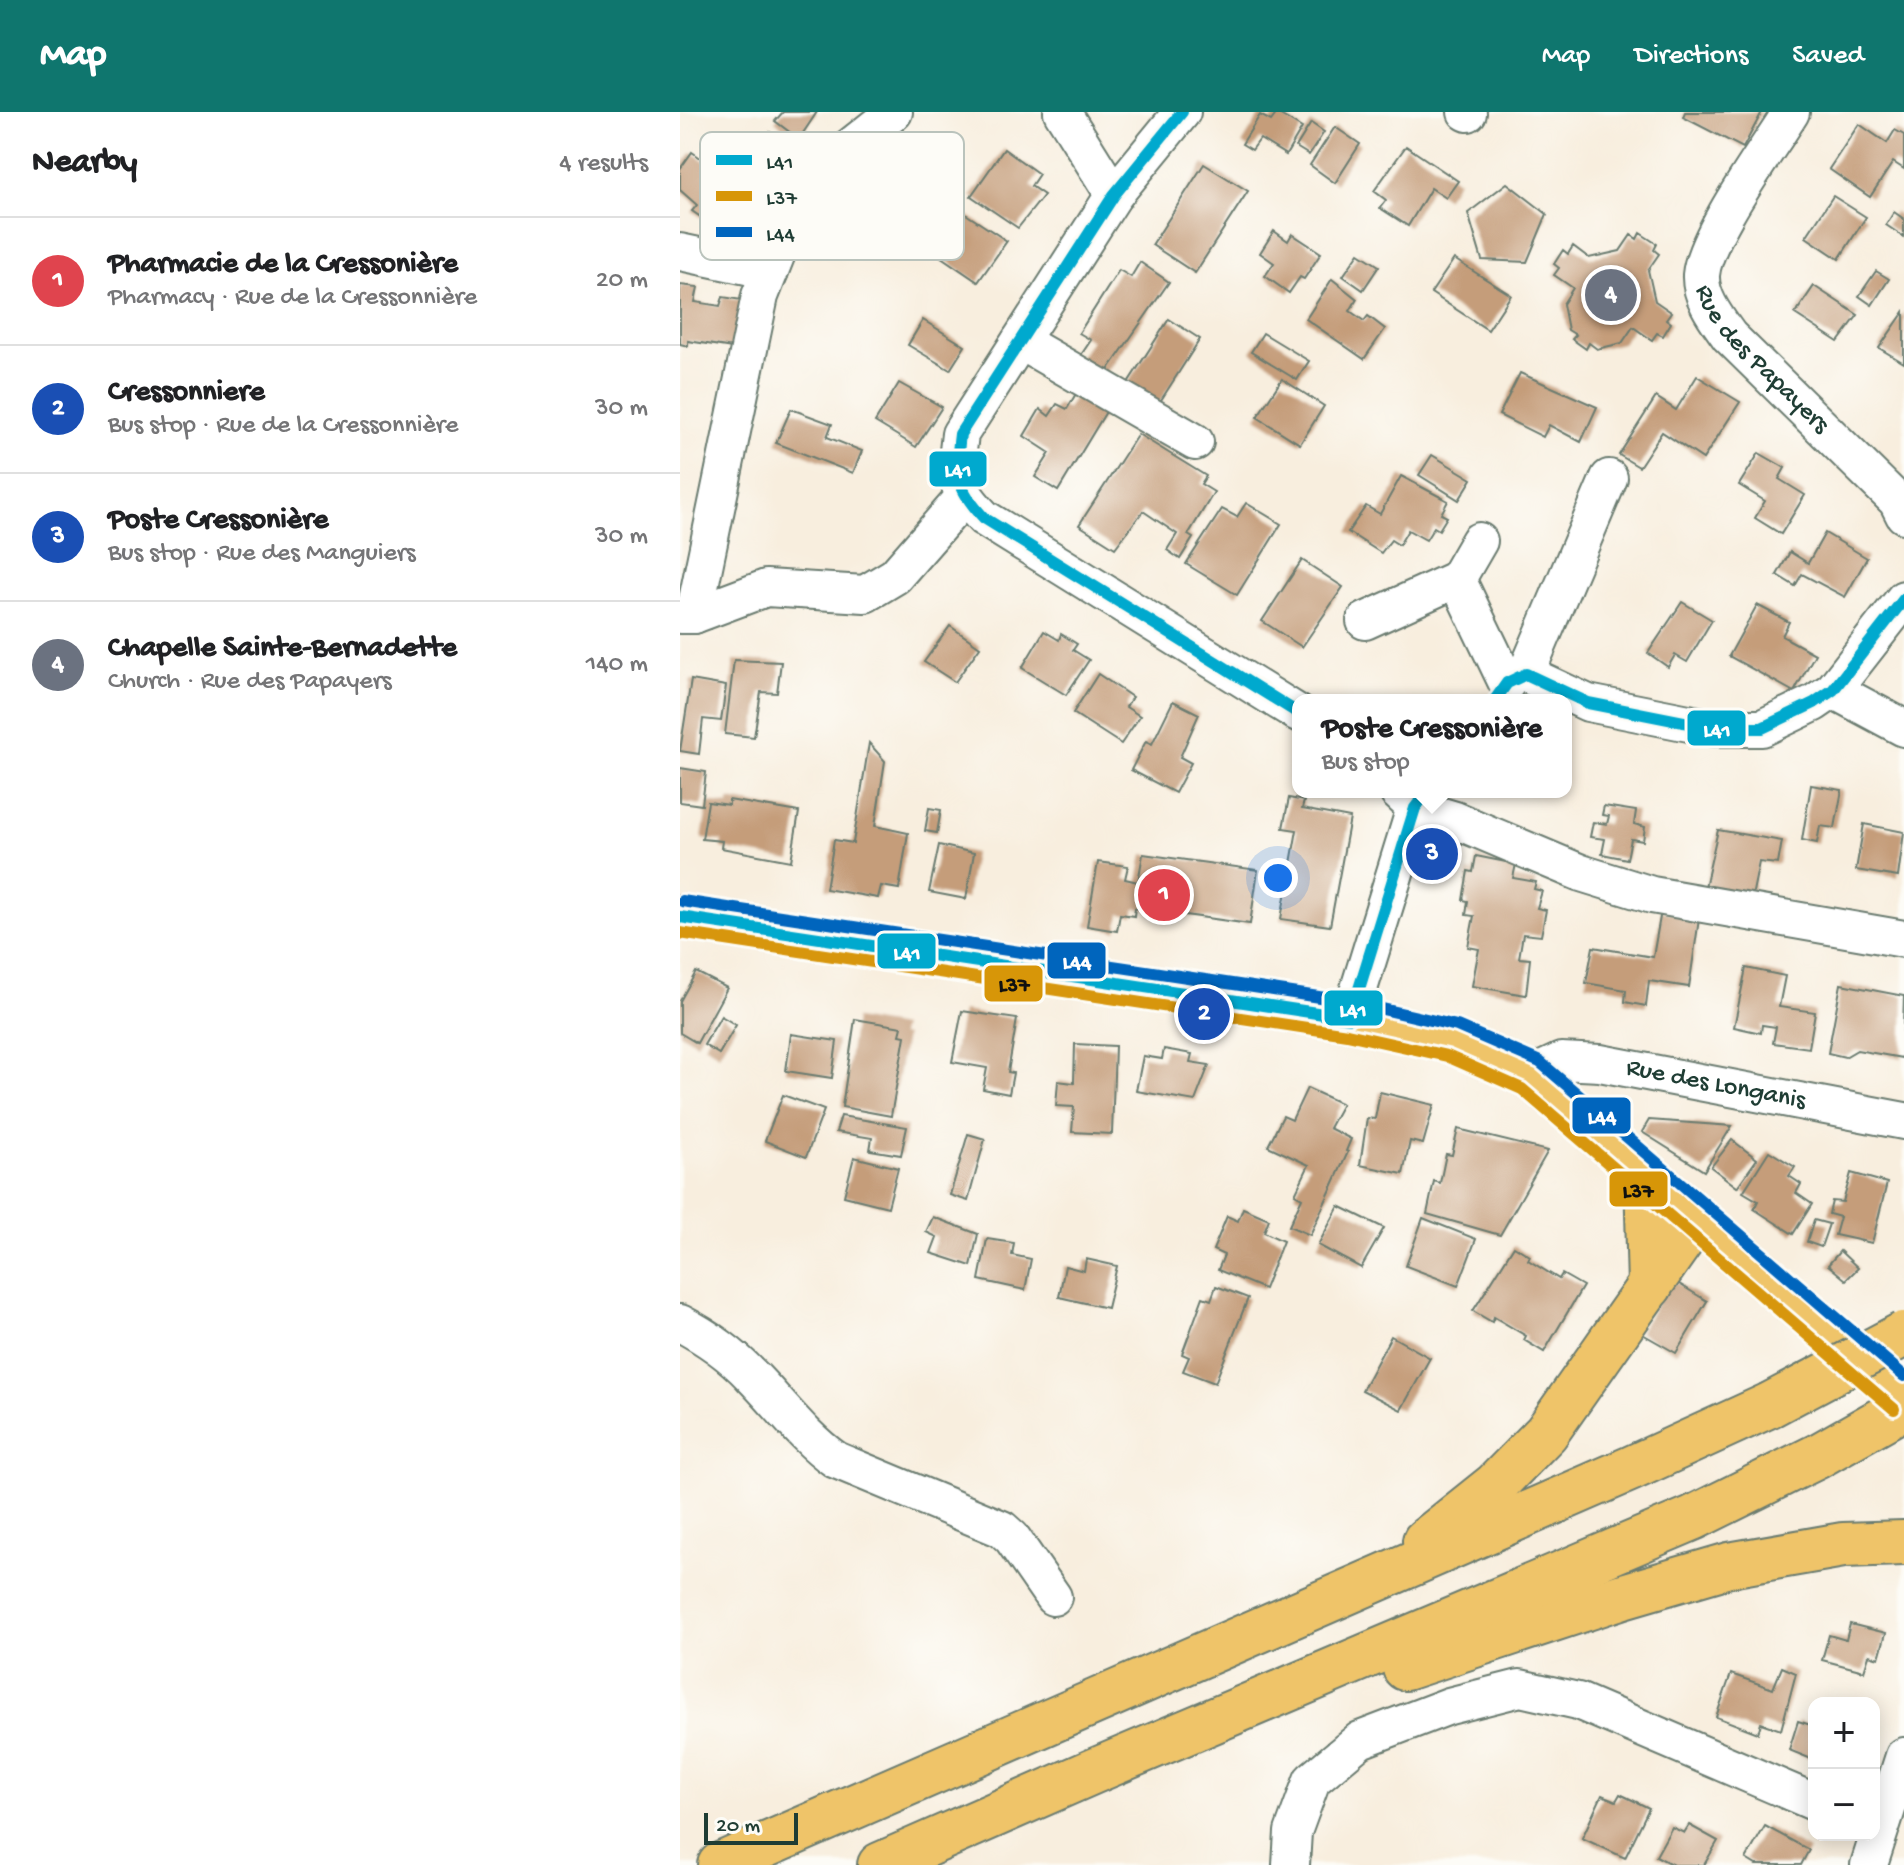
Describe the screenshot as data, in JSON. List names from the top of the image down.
{
  "streets": {
    "street": ["Rue des Papayers", "Rue des Longanis"]
  },
  "lines": ["transit line L41", "transit line L44", "transit line L37"],
  "legend": ["L41", "L37", "L44"],
  "scale_bar": "20 m",
  "page": {
    "header": "Map",
    "nav": ["Map", "Directions", "Saved"],
    "heading": ["Nearby", "4 results"],
    "list": [
      {
        "mark": "1",
        "name": "Pharmacie de la Cressonière",
        "note": "Pharmacy · Rue de la Cressonnière",
        "value": "20 m"
      },
      {
        "mark": "2",
        "name": "Cressonniere",
        "note": "Bus stop · Rue de la Cressonnière",
        "value": "30 m"
      },
      {
        "mark": "3",
        "name": "Poste Cressonière",
        "note": "Bus stop · Rue des Manguiers",
        "value": "30 m"
      },
      {
        "mark": "4",
        "name": "Chapelle Sainte-Bernadette",
        "note": "Church · Rue des Papayers",
        "value": "140 m"
      }
    ],
    "pins": [
      "4",
      "3",
      "1",
      "2"
    ],
    "popup": ["Poste Cressonière", "Bus stop"],
    "map_buttons": ["+", "−"],
    "scale": "20 m"
  }
}
